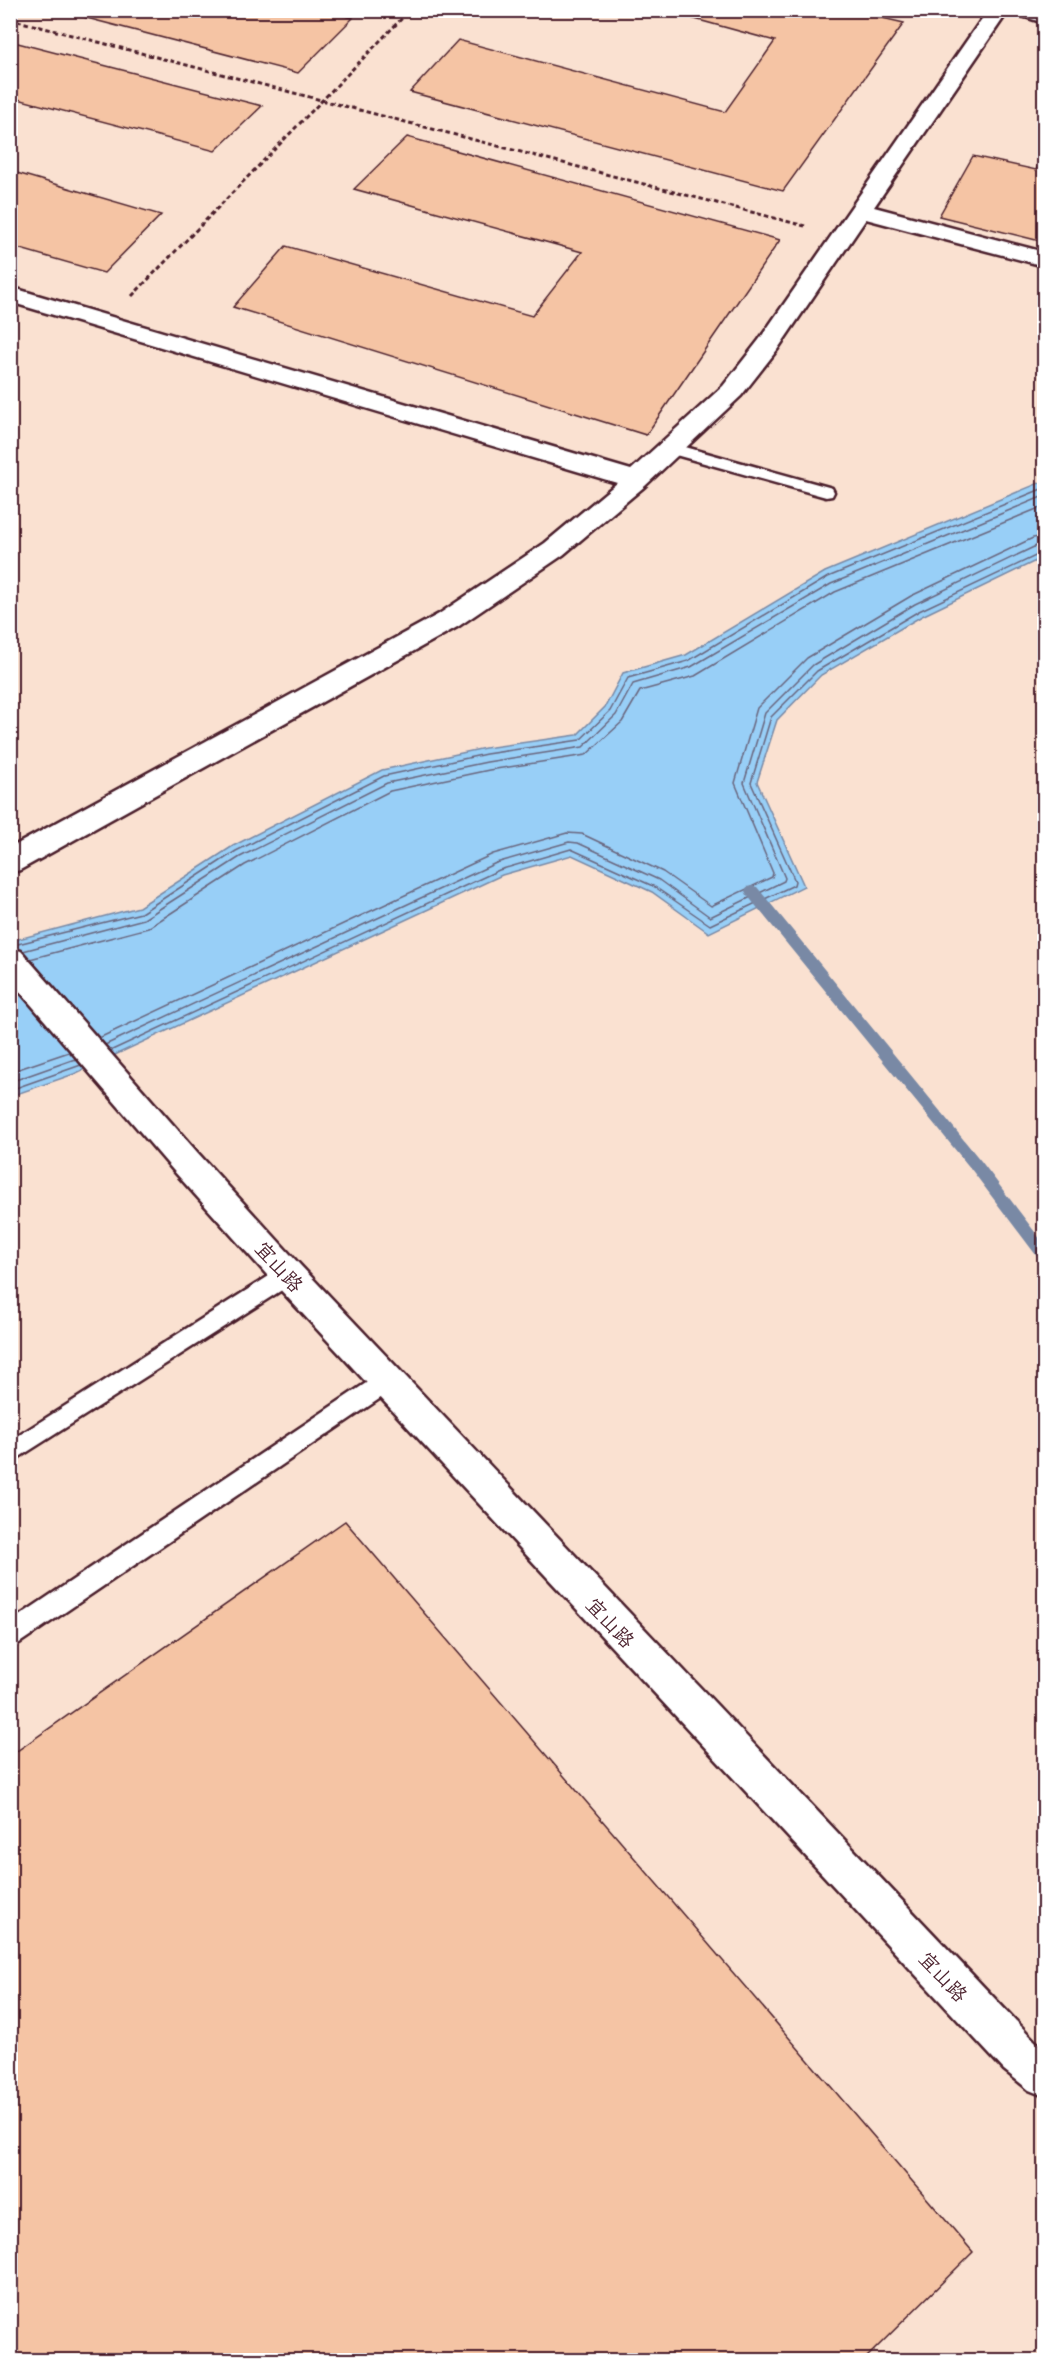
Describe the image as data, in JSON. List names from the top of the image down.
{
  "streets": {
    "street": ["宜山路"]
  }
}
